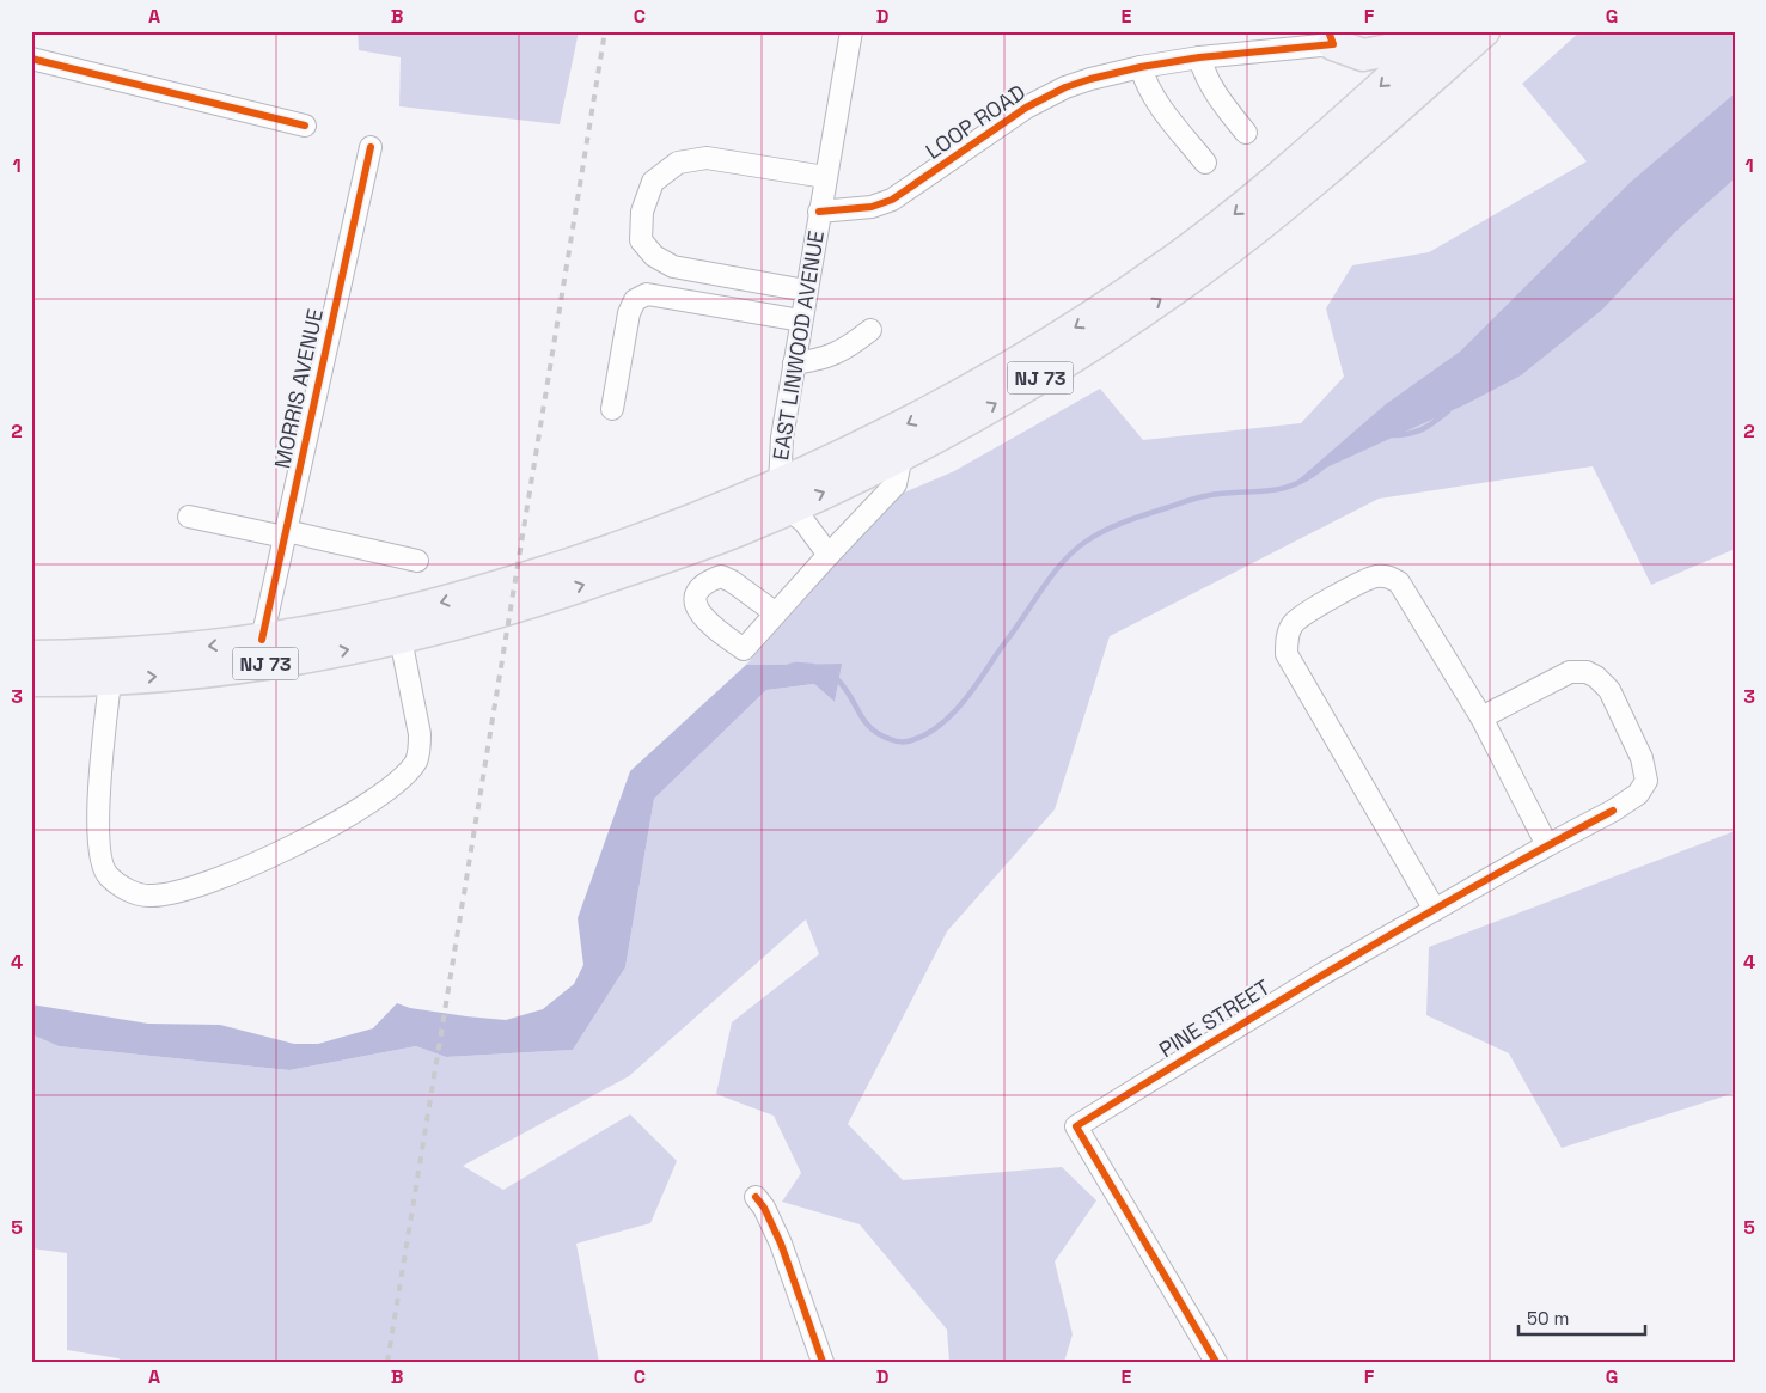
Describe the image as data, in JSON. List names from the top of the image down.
{
  "streets": {
    "highway": ["NJ 73"],
    "street": [
      "LOOP ROAD",
      "EAST LINWOOD AVENUE",
      "MORRIS AVENUE",
      "PINE STREET"
    ]
  },
  "crossings": [
    ["LOOP ROAD", "EAST LINWOOD AVENUE"],
    ["EAST LINWOOD AVENUE", "NJ 73"],
    ["NJ 73", "MORRIS AVENUE"]
  ],
  "scale_bar": "50 m",
  "grid": {
    "columns": [
      "A",
      "B",
      "C",
      "D",
      "E",
      "F",
      "G"
    ],
    "rows": [
      "1",
      "2",
      "3",
      "4",
      "5"
    ]
  }
}
